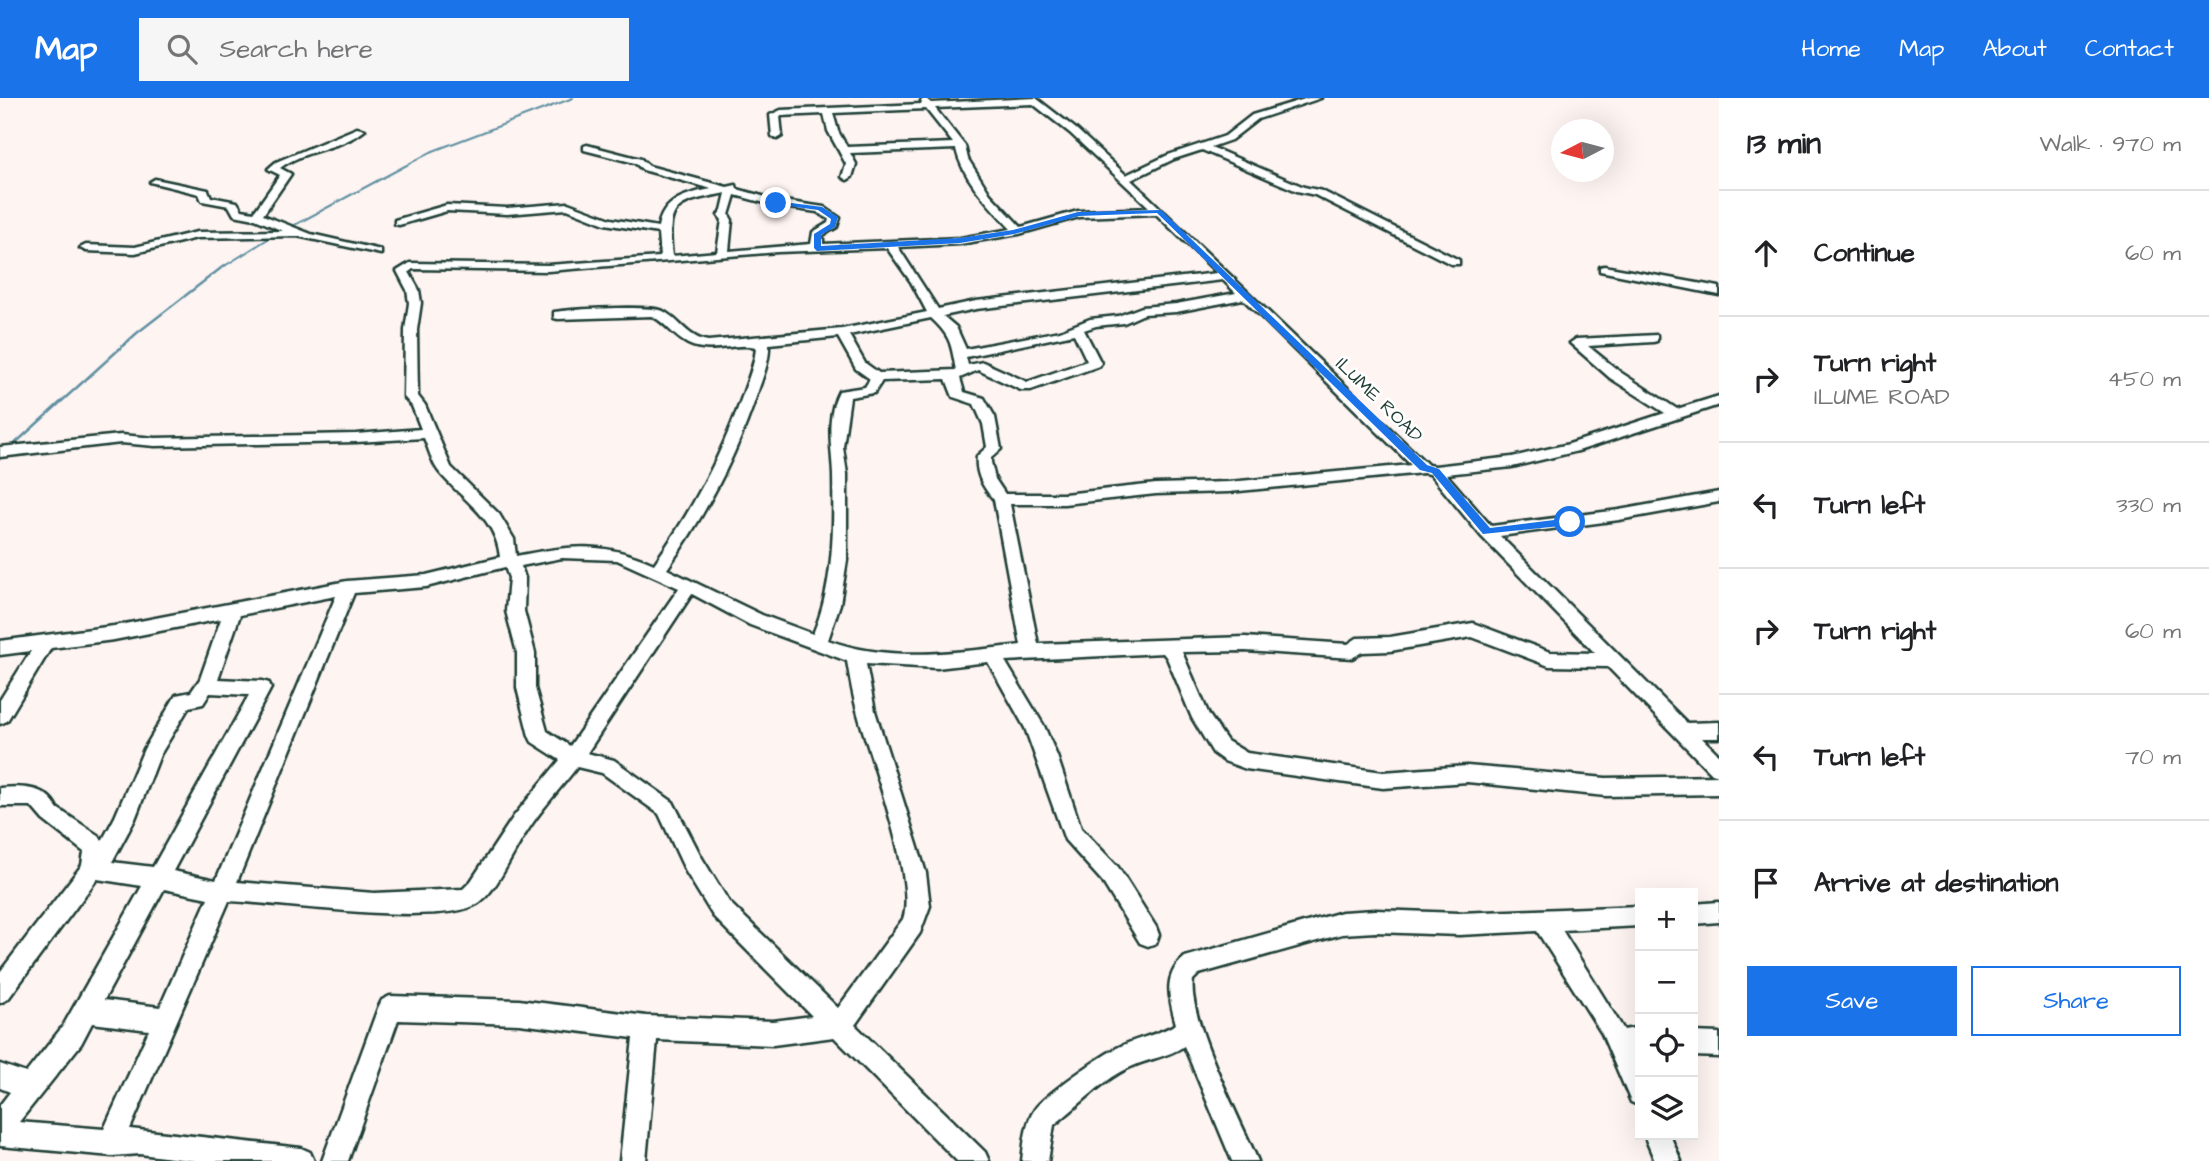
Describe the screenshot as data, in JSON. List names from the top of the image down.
{
  "streets": {
    "street": ["ILUME ROAD"]
  },
  "north": "left",
  "page": {
    "header": "Map",
    "search": "Search here",
    "nav": [
      "Home",
      "Map",
      "About",
      "Contact"
    ],
    "heading": ["13 min", "Walk · 970 m"],
    "list": [
      ["Continue", "60 m"],
      ["Turn right", "ILUME ROAD", "450 m"],
      ["Turn left", "330 m"],
      ["Turn right", "60 m"],
      ["Turn left", "70 m"],
      "Arrive at destination"
    ],
    "map_buttons": ["+", "−"],
    "buttons": ["Save", "Share"]
  }
}
